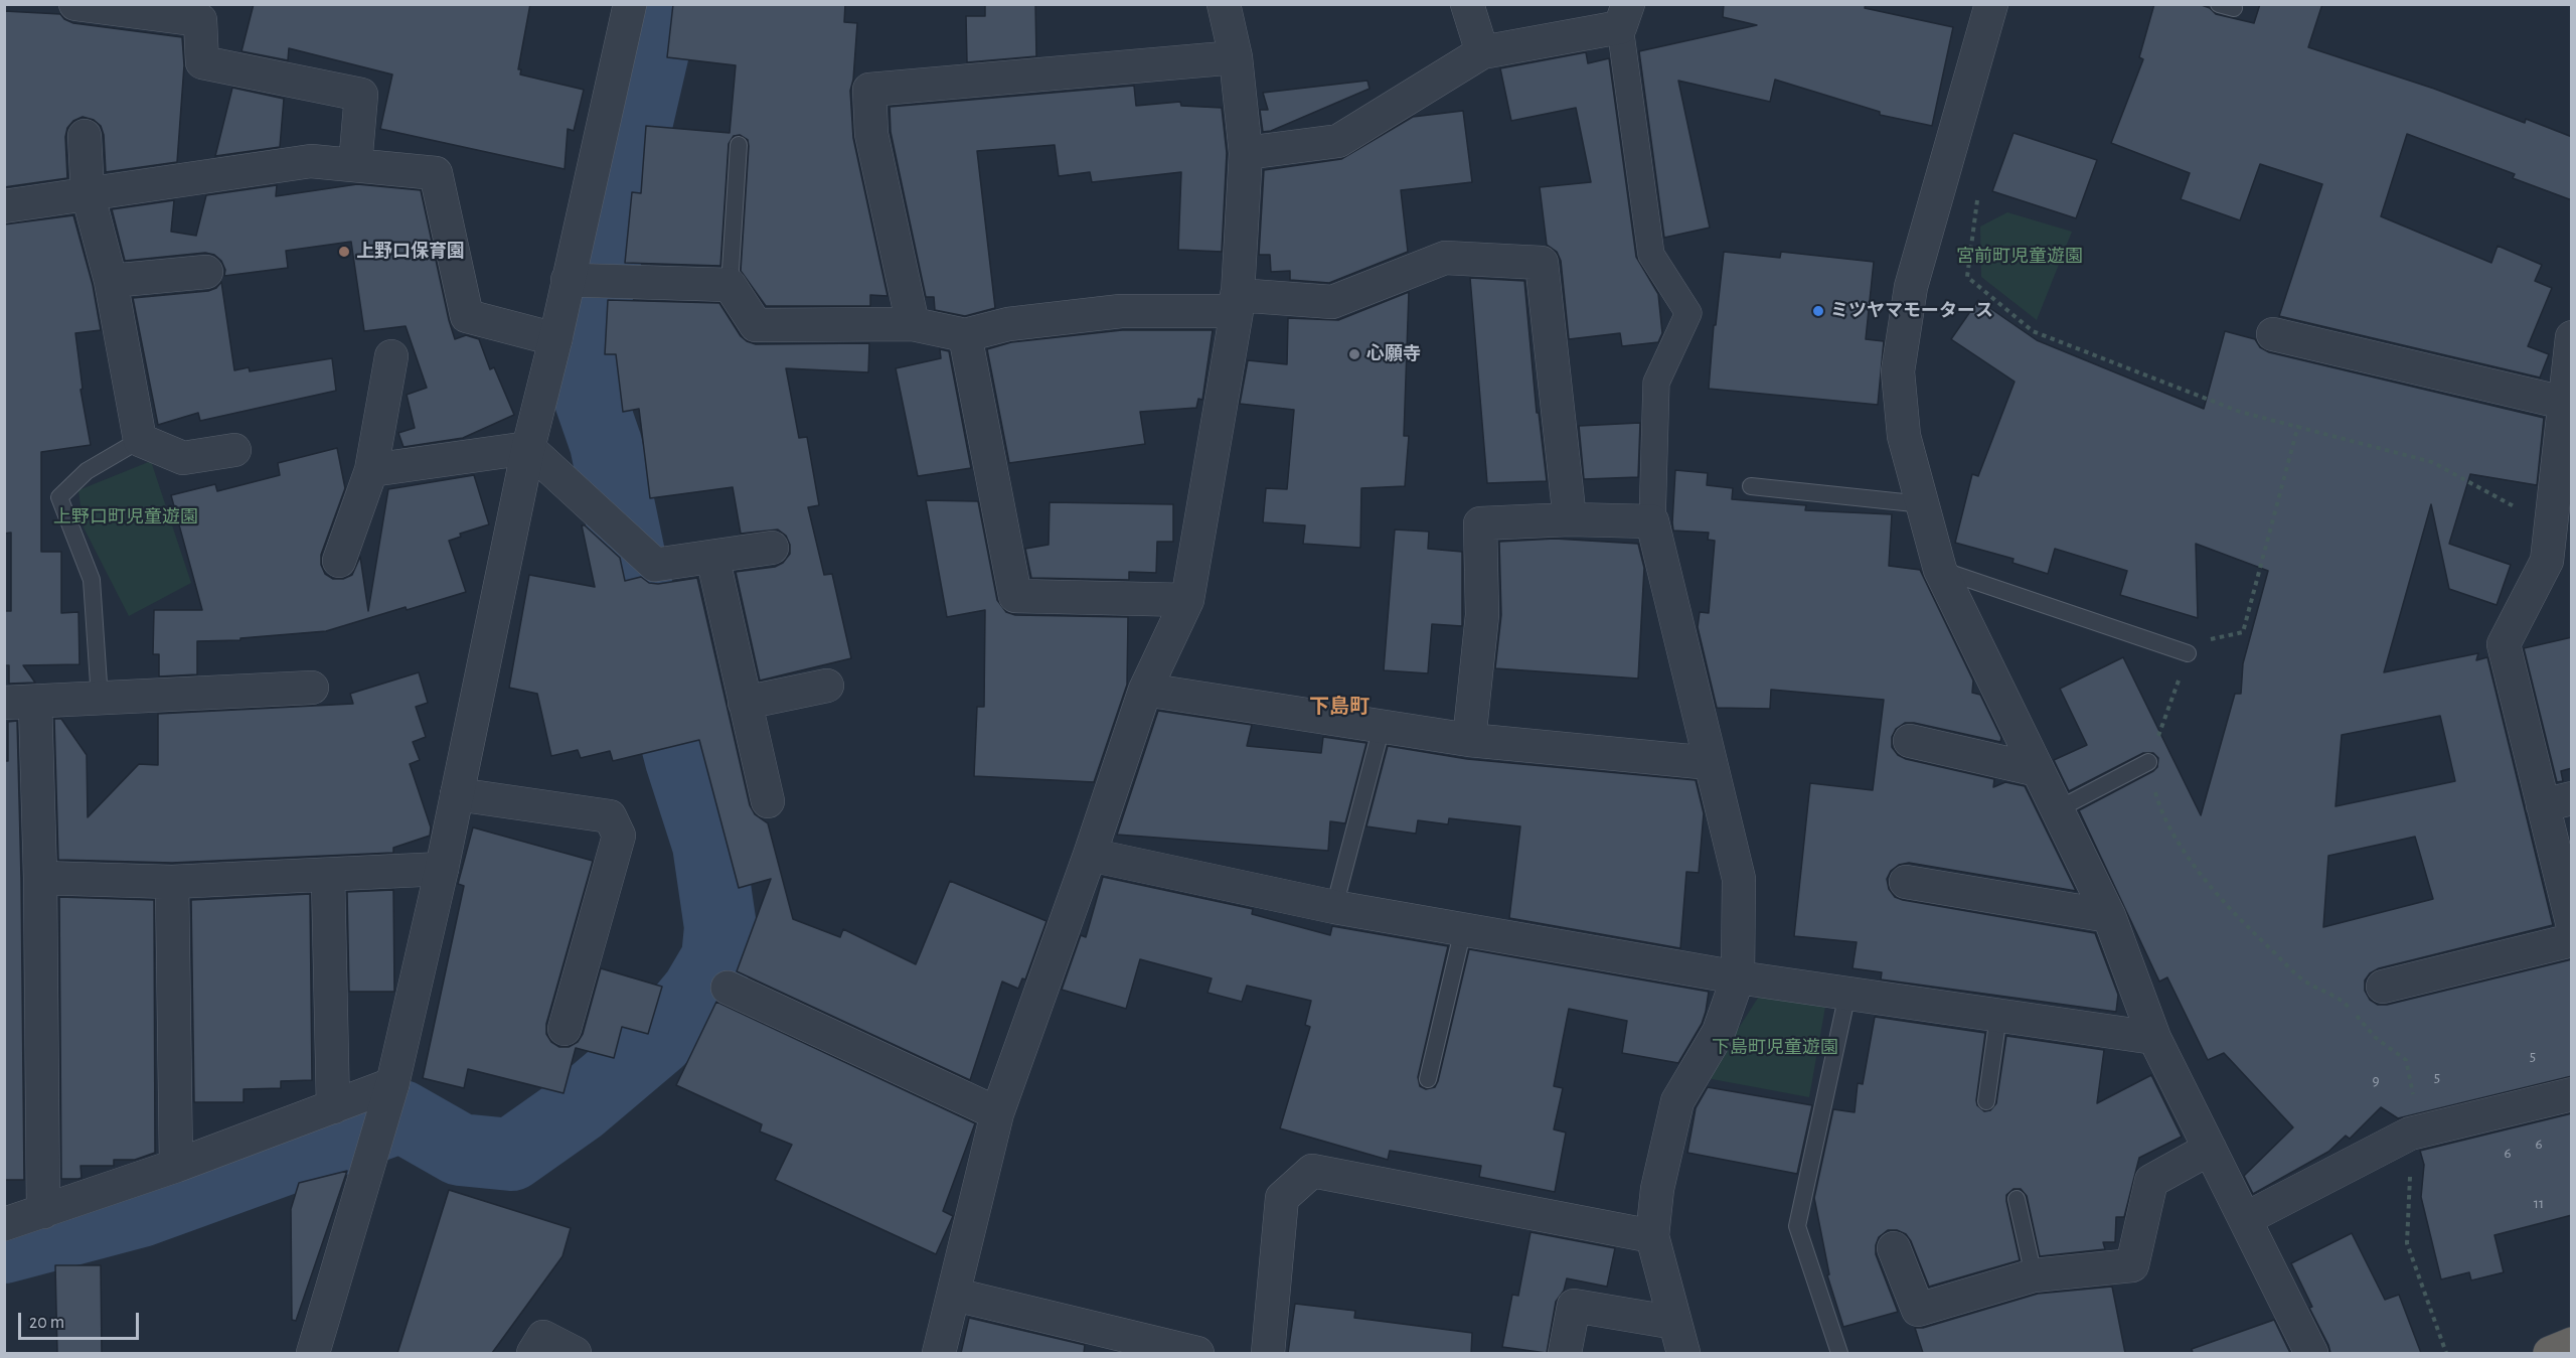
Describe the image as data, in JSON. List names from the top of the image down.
{
  "districts": ["下島町"],
  "parks": ["宮前町児童遊園", "上野口町児童遊園", "下島町児童遊園"],
  "places": ["上野口保育園", "ミツヤマモータース", "心願寺"],
  "house_numbers": [
    "5",
    "5",
    "9",
    "6",
    "6",
    "11"
  ],
  "scale_bar": "20 m"
}
